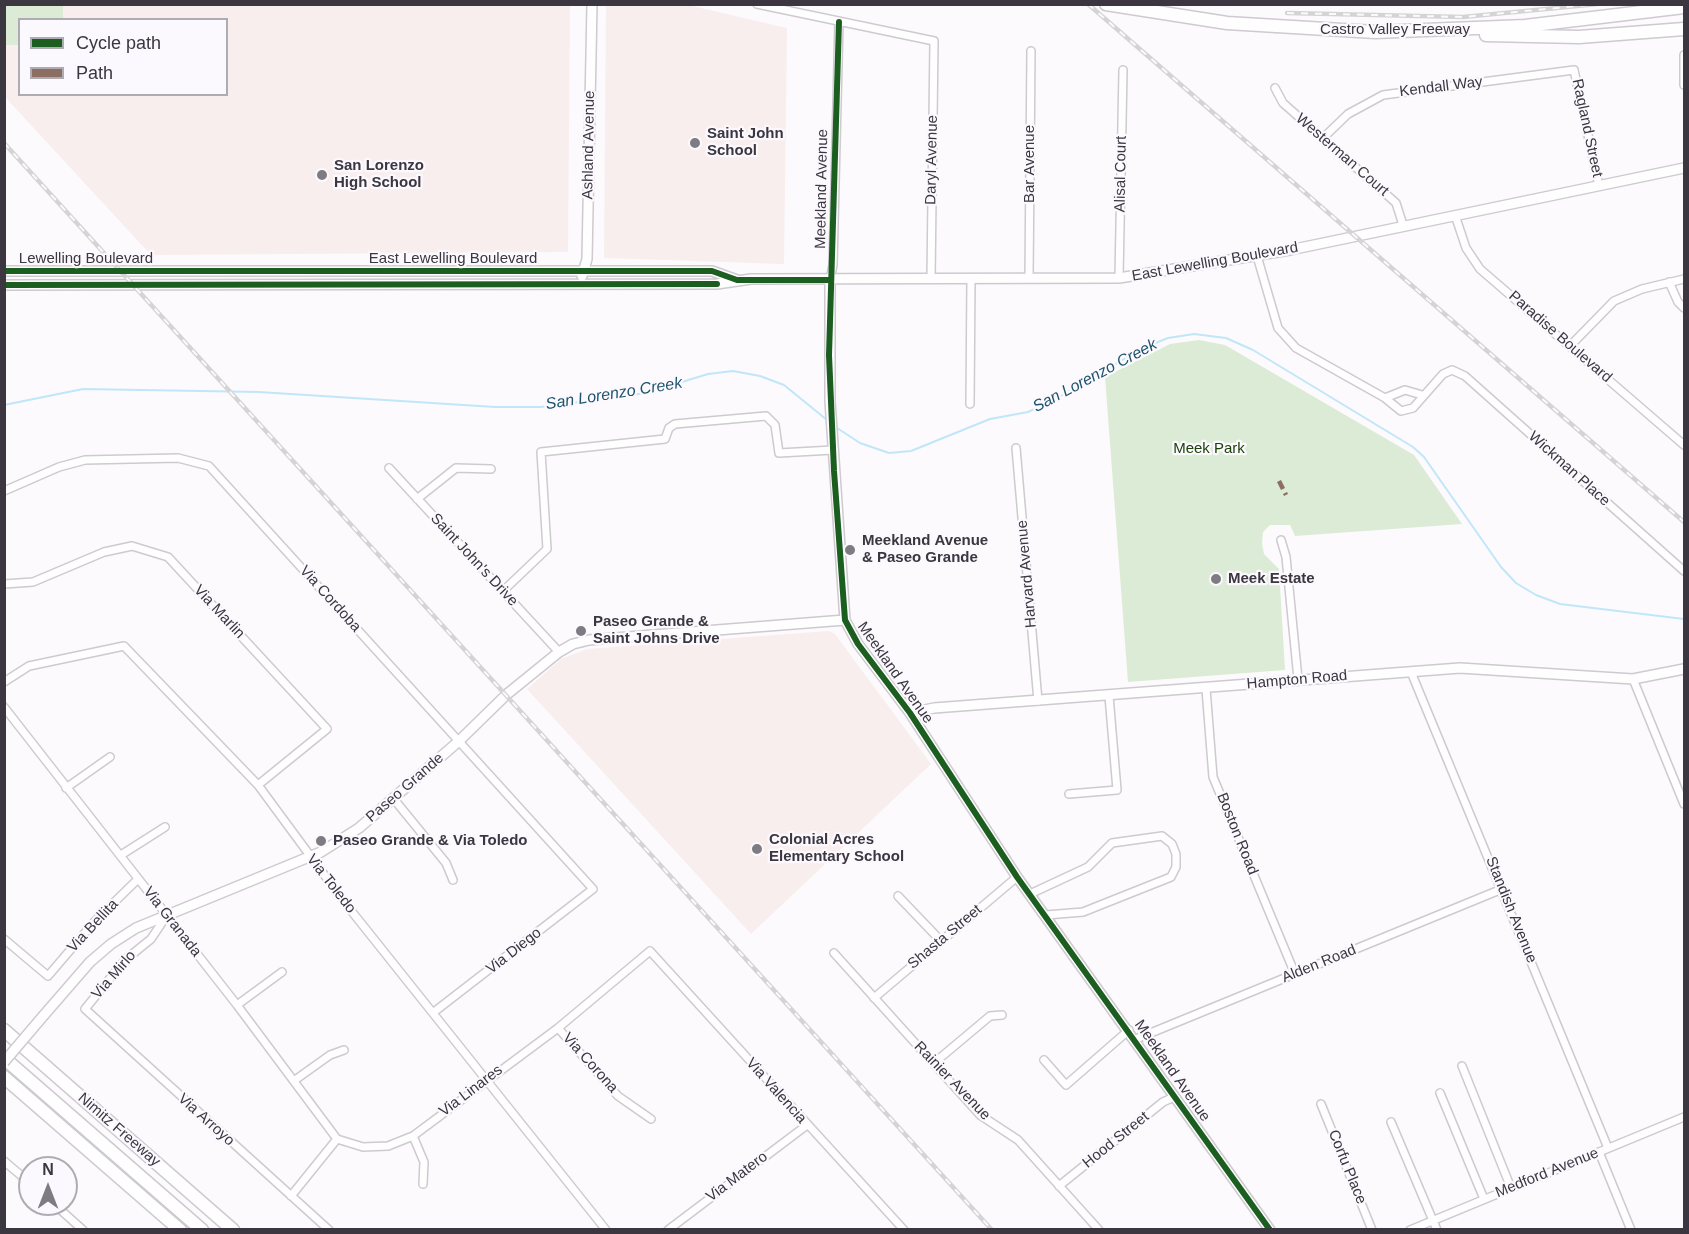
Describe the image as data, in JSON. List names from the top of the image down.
{
  "streets": {
    "highway": ["Castro Valley Freeway", "Nimitz Freeway"],
    "main road": [
      "Ashland Avenue",
      "Meekland Avenue",
      "Lewelling Boulevard",
      "East Lewelling Boulevard",
      "Hampton Road",
      "Paseo Grande"
    ],
    "street": [
      "Kendall Way",
      "Ragland Street",
      "Westerman Court",
      "Daryl Avenue",
      "Bar Avenue",
      "Alisal Court",
      "Paradise Boulevard",
      "Wickman Place",
      "Saint John's Drive",
      "Harvard Avenue",
      "Via Cordoba",
      "Via Marlin",
      "Boston Road",
      "Via Toledo",
      "Standish Avenue",
      "Via Granada",
      "Via Bellita",
      "Shasta Street",
      "Via Diego",
      "Alden Road",
      "Via Mirlo",
      "Via Corona",
      "Rainier Avenue",
      "Via Linares",
      "Via Valencia",
      "Via Arroyo",
      "Hood Street",
      "Corfu Place",
      "Medford Avenue",
      "Via Matero"
    ]
  },
  "crossings": [
    ["Kendall Way", "Ragland Street"],
    ["Kendall Way", "Westerman Court"],
    ["Ragland Street", "East Lewelling Boulevard"],
    ["Ashland Avenue", "East Lewelling Boulevard"],
    ["Westerman Court", "East Lewelling Boulevard"],
    ["Daryl Avenue", "Meekland Avenue"],
    ["Daryl Avenue", "East Lewelling Boulevard"],
    ["Bar Avenue", "East Lewelling Boulevard"],
    ["Alisal Court", "East Lewelling Boulevard"],
    ["Meekland Avenue", "East Lewelling Boulevard"],
    ["Meekland Avenue", "Hampton Road"],
    ["Meekland Avenue", "Paseo Grande"],
    ["Meekland Avenue", "Shasta Street"],
    ["Meekland Avenue", "Alden Road"],
    ["Meekland Avenue", "Hood Street"],
    ["Lewelling Boulevard", "East Lewelling Boulevard"],
    ["East Lewelling Boulevard", "Paradise Boulevard"],
    ["Saint John's Drive", "Paseo Grande"],
    ["Harvard Avenue", "Hampton Road"],
    ["Via Cordoba", "Paseo Grande"],
    ["Via Cordoba", "Via Diego"],
    ["Via Marlin", "Via Toledo"],
    ["Hampton Road", "Boston Road"],
    ["Hampton Road", "Standish Avenue"],
    ["Paseo Grande", "Via Toledo"],
    ["Paseo Grande", "Via Granada"],
    ["Paseo Grande", "Via Mirlo"],
    ["Boston Road", "Alden Road"],
    ["Via Toledo", "Via Diego"],
    ["Via Toledo", "Via Linares"],
    ["Standish Avenue", "Alden Road"],
    ["Standish Avenue", "Medford Avenue"],
    ["Via Granada", "Via Bellita"],
    ["Via Granada", "Via Mirlo"],
    ["Via Granada", "Via Linares"],
    ["Shasta Street", "Rainier Avenue"],
    ["Via Mirlo", "Via Arroyo"],
    ["Via Corona", "Via Linares"],
    ["Rainier Avenue", "Hood Street"],
    ["Via Linares", "Via Valencia"],
    ["Via Valencia", "Via Matero"]
  ],
  "water": ["San Lorenzo Creek"],
  "parks": ["Meek Park"],
  "places": [
    "Saint John School",
    "San Lorenzo High School",
    "Meekland Avenue & Paseo Grande",
    "Meek Estate",
    "Paseo Grande & Saint Johns Drive",
    "Paseo Grande & Via Toledo",
    "Colonial Acres Elementary School"
  ],
  "legend": ["Cycle path", "Path"],
  "north": "top"
}
